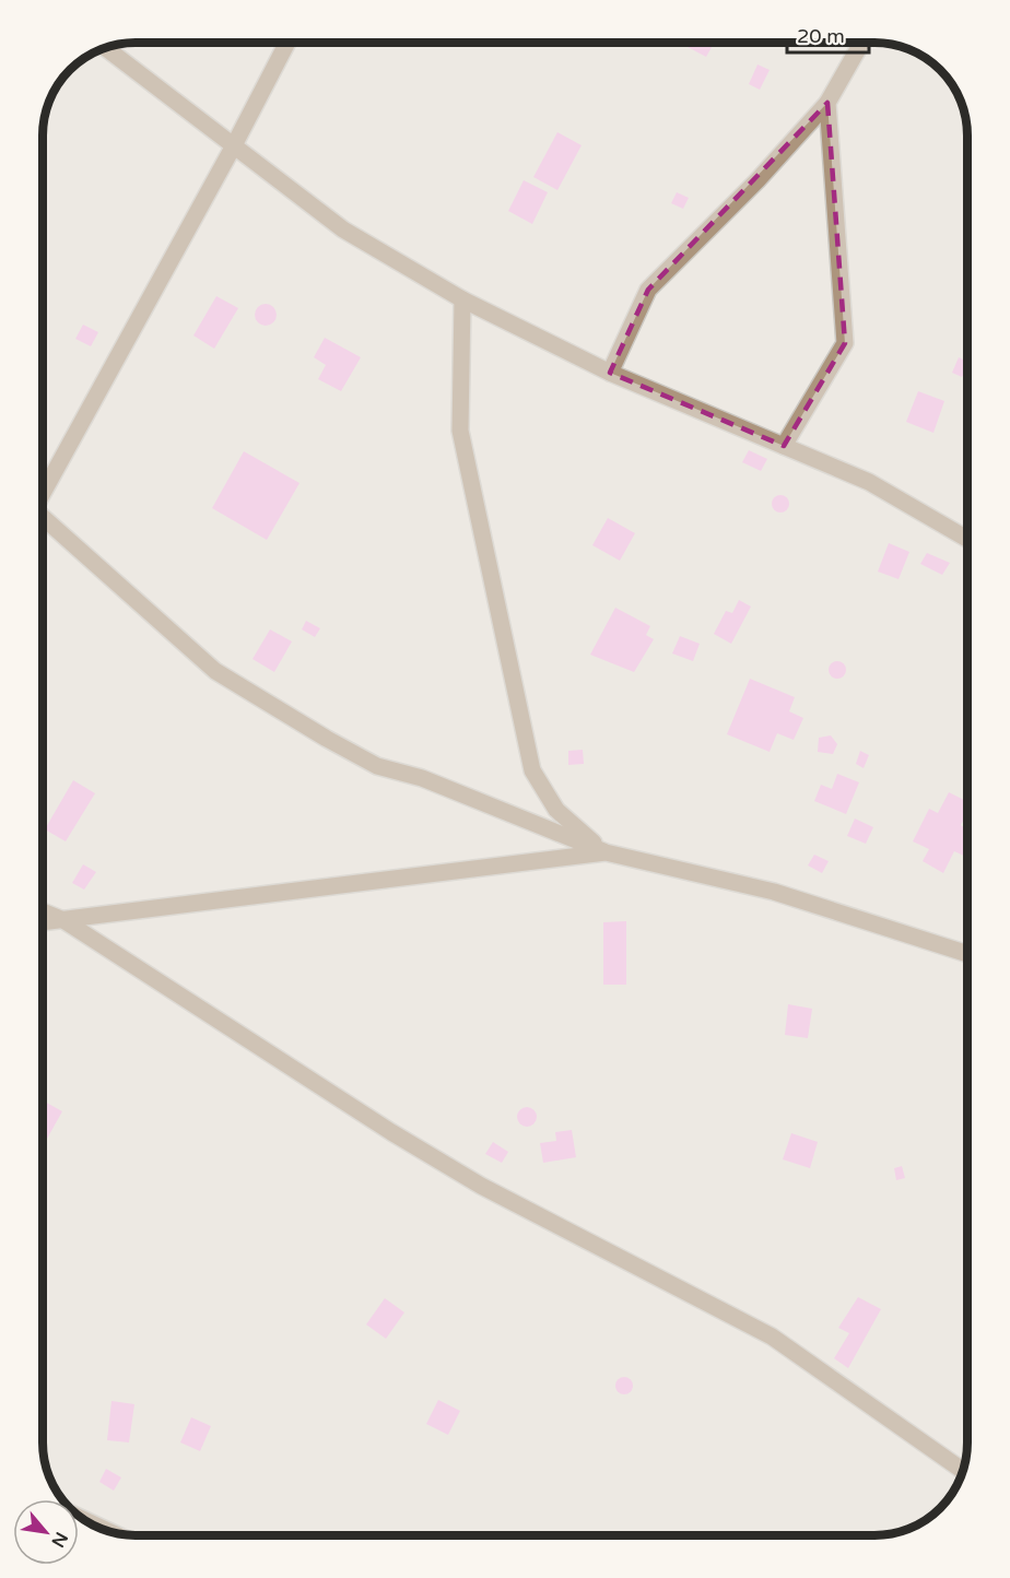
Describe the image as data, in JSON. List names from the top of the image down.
{
  "scale_bar": "20 m",
  "north": "bottom right"
}
